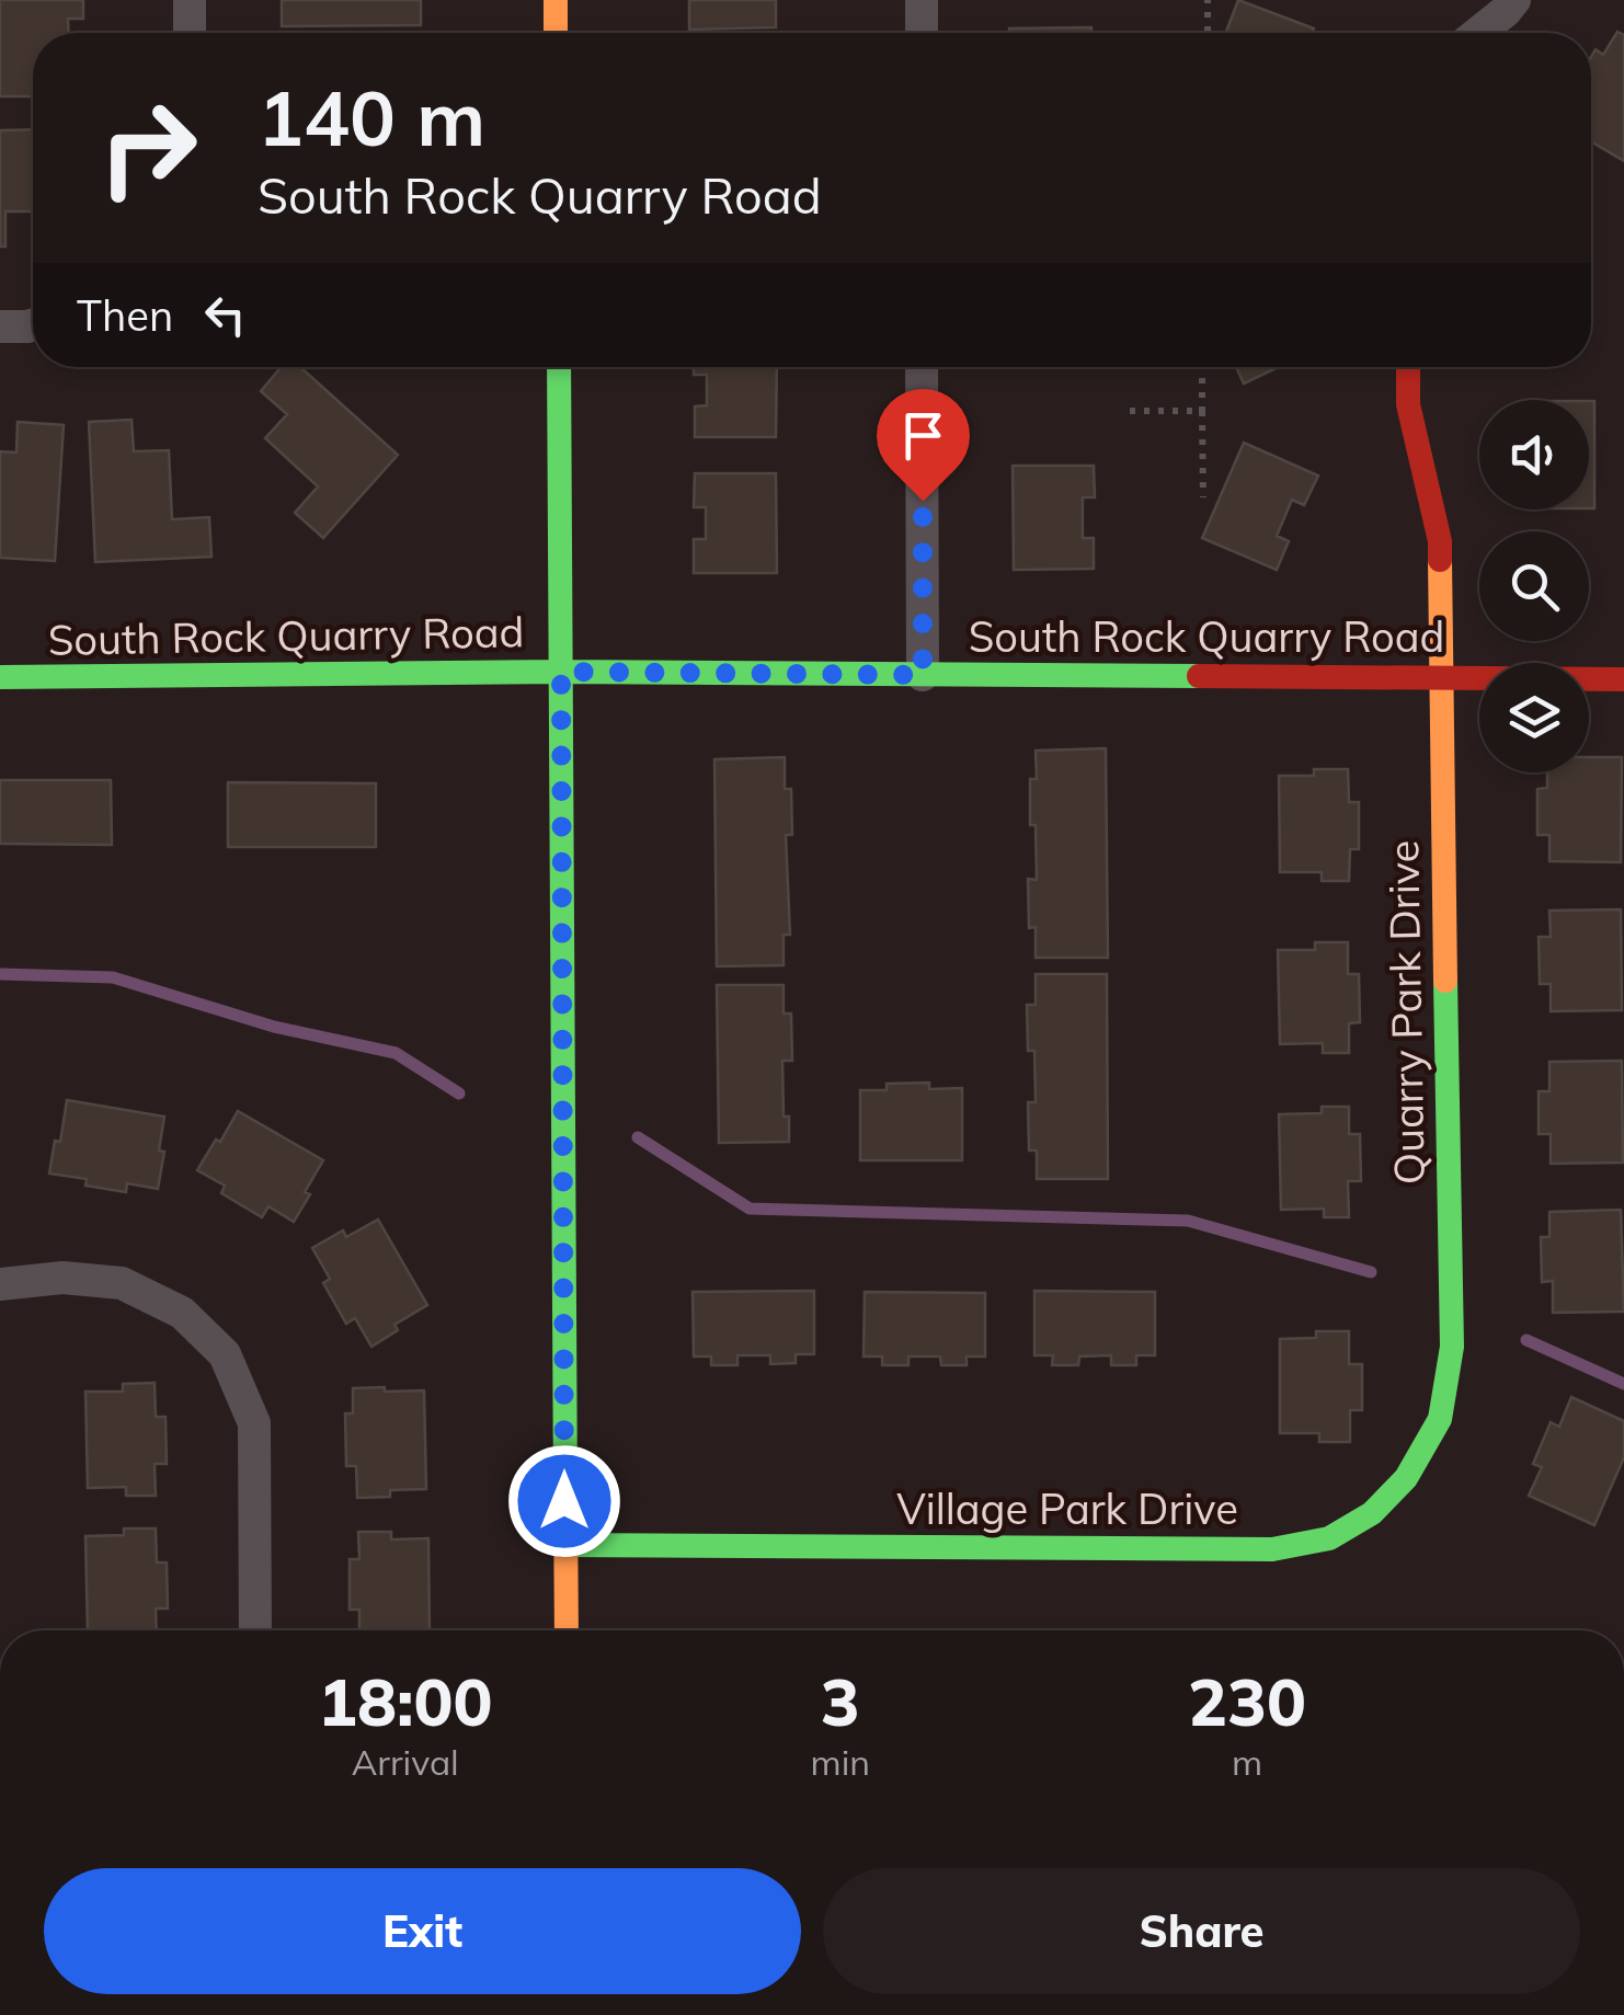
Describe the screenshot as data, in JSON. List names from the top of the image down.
{
  "streets": {
    "street": ["South Rock Quarry Road", "Quarry Park Drive", "Village Park Drive"]
  },
  "crossings": [
    ["South Rock Quarry Road", "Quarry Park Drive"],
    ["Quarry Park Drive", "Village Park Drive"]
  ],
  "page": {
    "turn": ["140 m", "South Rock Quarry Road"],
    "then": "Then",
    "eta": [
      "18:00",
      "Arrival",
      "3",
      "min",
      "230",
      "m"
    ],
    "buttons": ["Exit", "Share"]
  }
}
